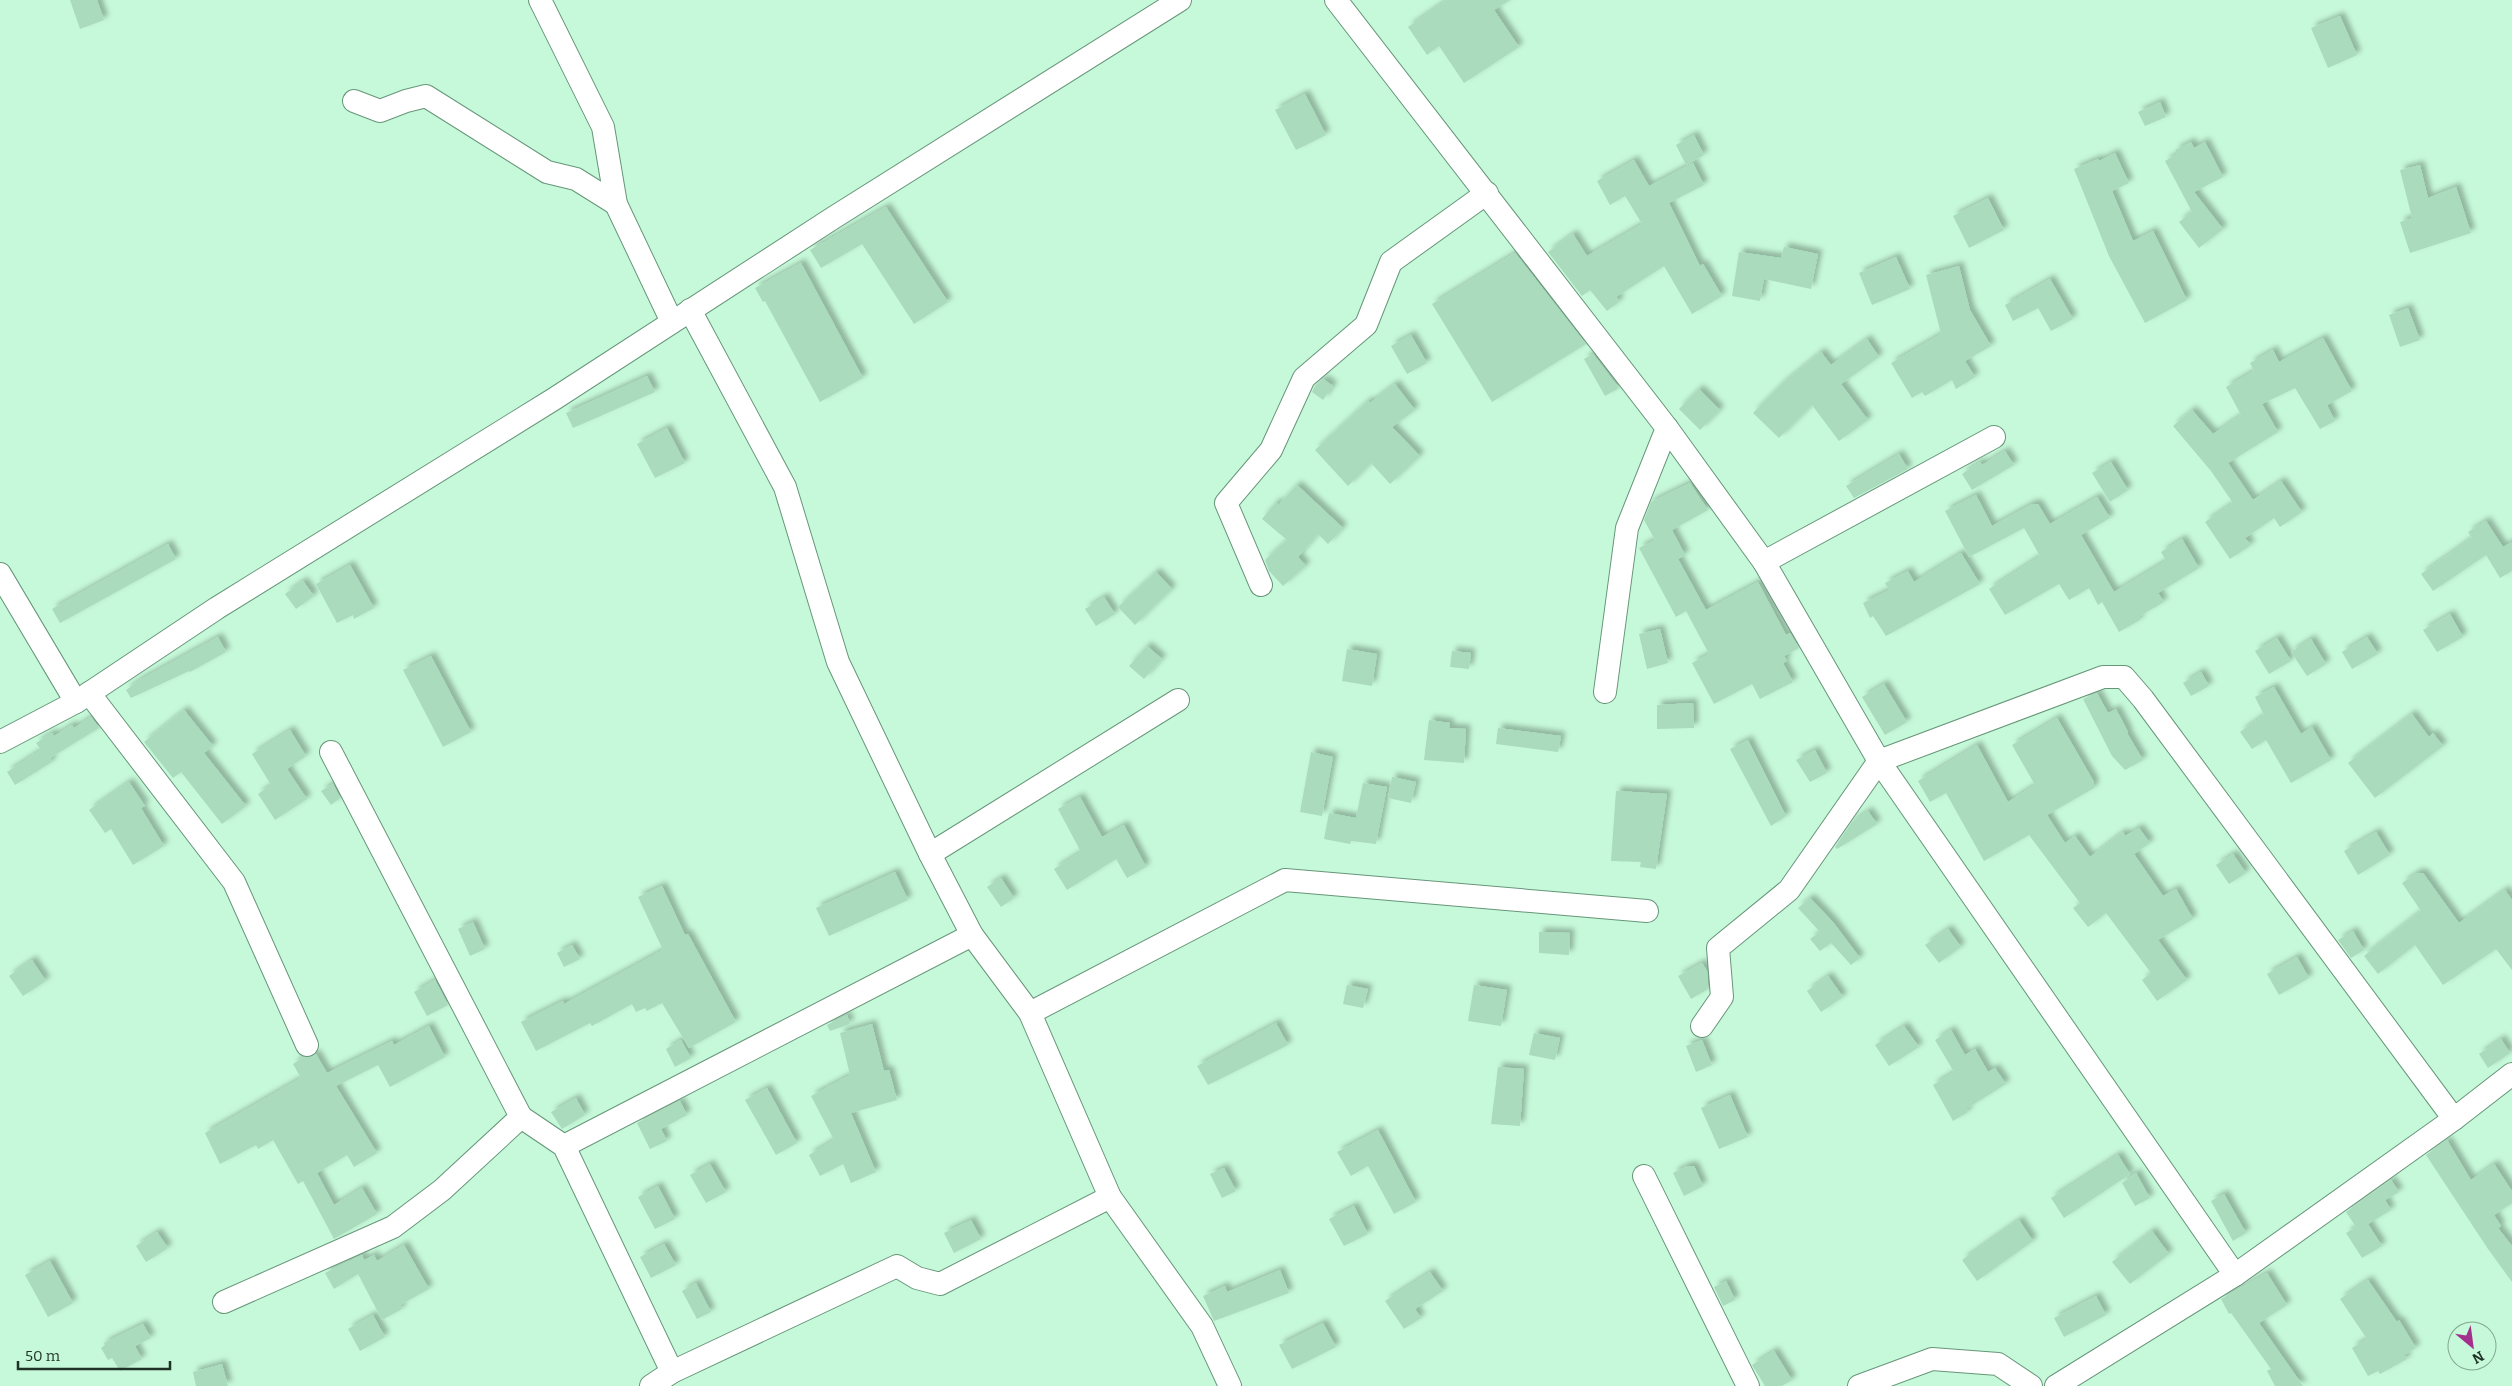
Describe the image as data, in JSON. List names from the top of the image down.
{
  "scale_bar": "50 m",
  "north": "bottom right"
}
